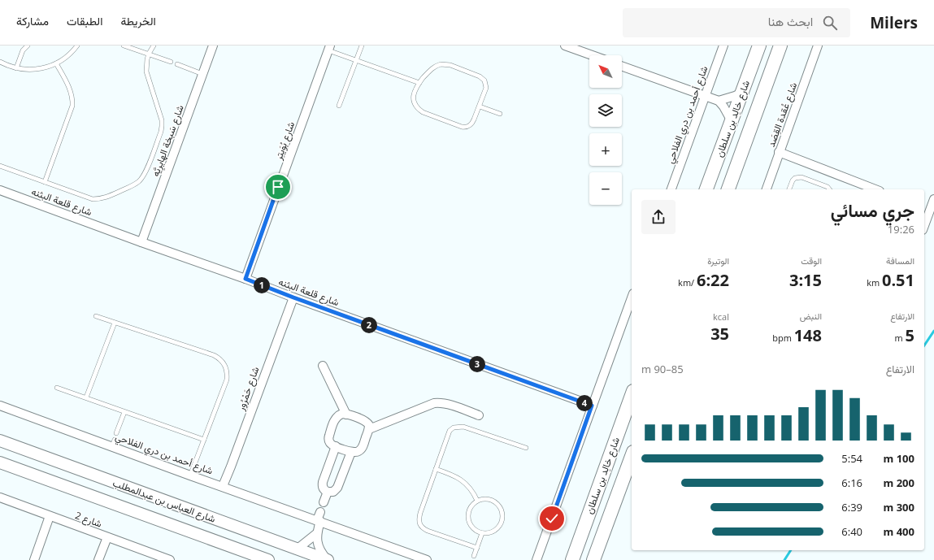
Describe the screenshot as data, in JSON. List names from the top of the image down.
{
  "streets": {
    "main road": ["شارع خالِد بن سلطان"],
    "street": [
      "شارع أحمد بن دري الفلاحي",
      "شارع عُقدة القِصَد",
      "شارع سَبخة الهايرِيَّه",
      "شارع بُوَيتِر",
      "شارع قلعة البثنه",
      "شارع حَمْرُور",
      "شارع العباس بن عبدالمطلب",
      "شارع 2"
    ]
  },
  "crossings": [
    ["شارع أحمد بن دري الفلاحي", "شارع حَمْرُور"],
    ["شارع سَبخة الهايرِيَّه", "شارع قلعة البثنه"],
    ["شارع بُوَيتِر", "شارع قلعة البثنه"],
    ["شارع قلعة البثنه", "شارع حَمْرُور"]
  ],
  "north": "top left",
  "page": {
    "header": "Milers",
    "search": "ابحث هنا",
    "nav": ["الخريطة", "الطبقات", "مشاركة"],
    "map_buttons": ["+", "−"],
    "heading": ["جري مسائي", "19:26"],
    "stats": [
      ["المسافة", "0.51 km"],
      ["الوقت", "3:15"],
      ["الوتيرة", "6:22 /km"],
      ["الارتفاع", "5 m"],
      ["النبض", "148 bpm"],
      ["kcal", "35"]
    ],
    "pins": [
      "1",
      "2",
      "3",
      "4"
    ],
    "chart": ["الارتفاع", "85–90 m"],
    "list": [
      {
        "name": "100 m",
        "note": "5:54"
      },
      {
        "name": "200 m",
        "note": "6:16"
      },
      {
        "name": "300 m",
        "note": "6:39"
      },
      {
        "name": "400 m",
        "note": "6:40"
      }
    ]
  }
}
